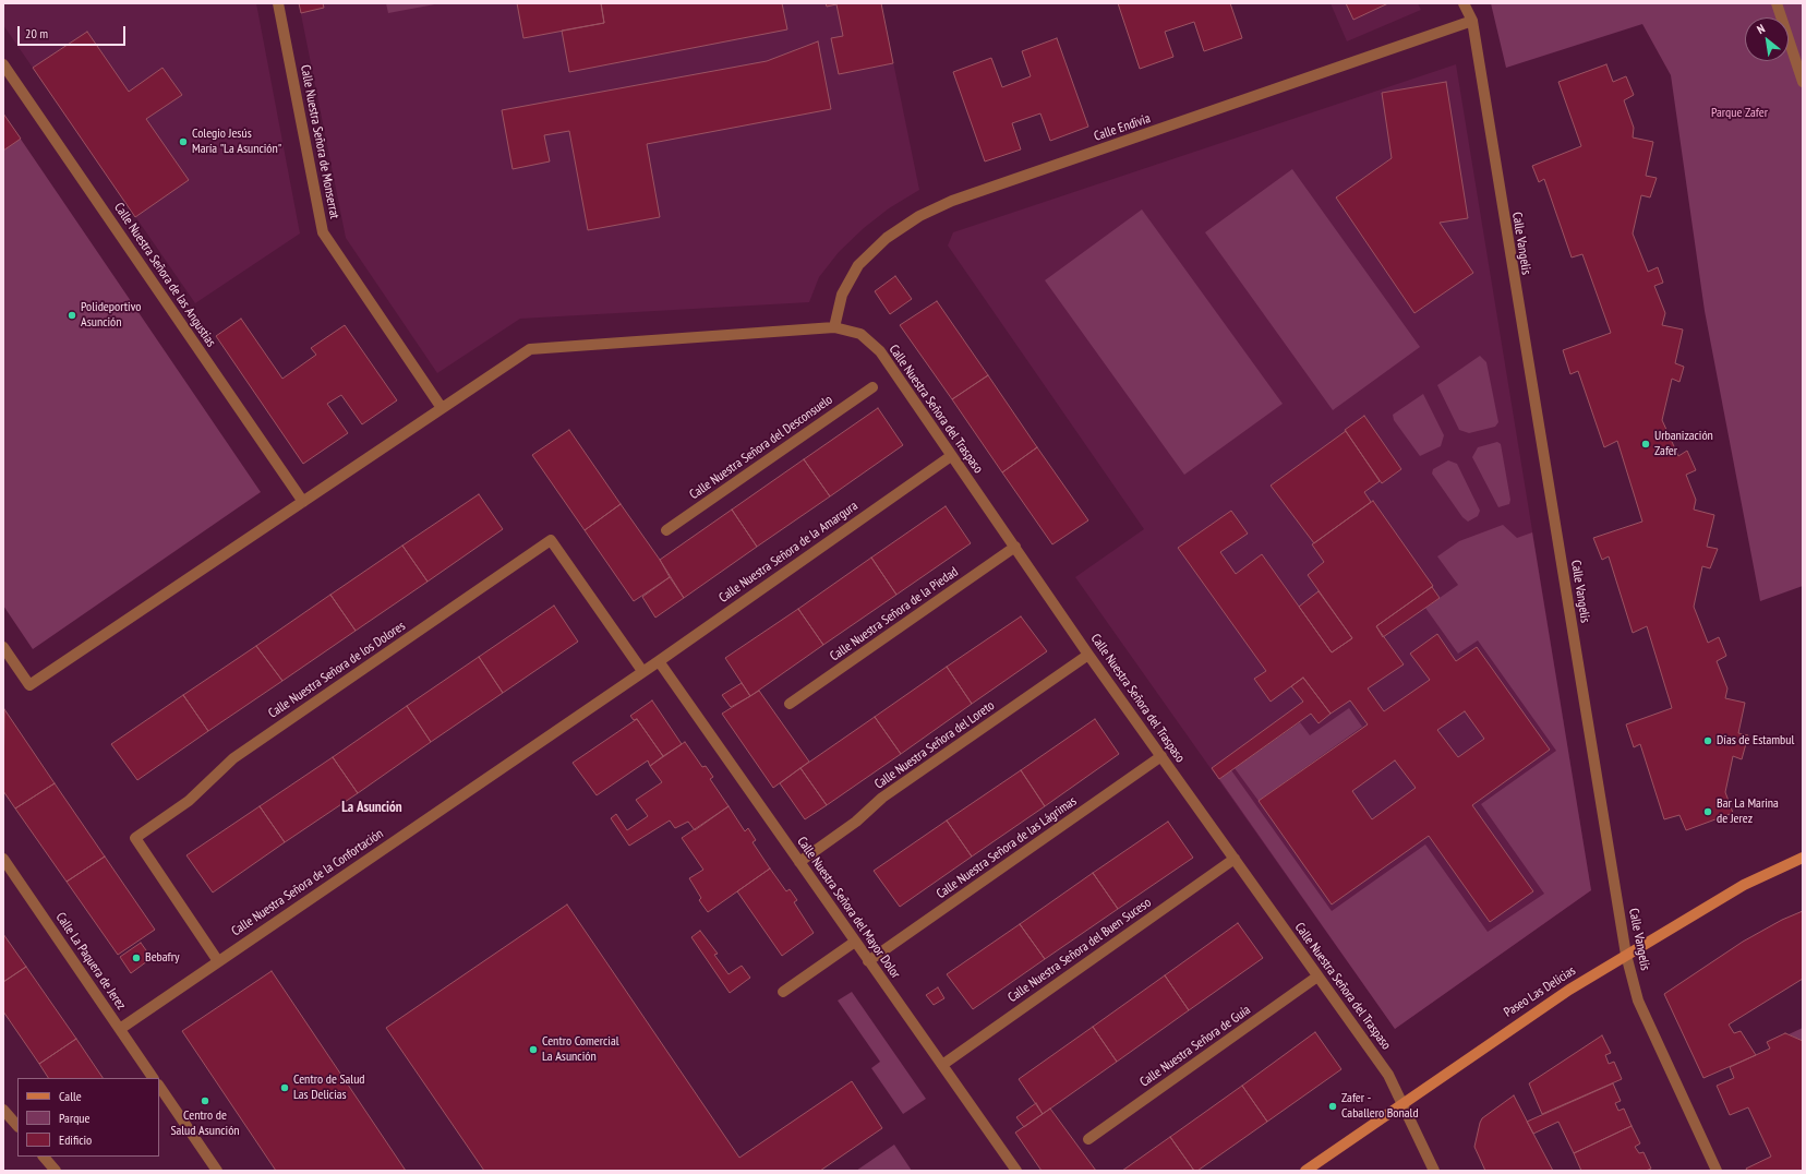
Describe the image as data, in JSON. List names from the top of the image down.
{
  "streets": {
    "street": [
      "Calle Endivia",
      "Calle Nuestra Señora de Monserrat",
      "Calle Vangelis",
      "Calle Nuestra Señora de las Angustias",
      "Calle Nuestra Señora del Traspaso",
      "Calle Nuestra Señora del Desconsuelo",
      "Calle Nuestra Señora de la Amargura",
      "Calle Nuestra Señora de la Piedad",
      "Calle Nuestra Señora de los Dolores",
      "Calle Nuestra Señora del Loreto",
      "Calle Nuestra Señora de las Lágrimas",
      "Calle Nuestra Señora de la Confortación",
      "Calle Nuestra Señora del Mayor Dolor",
      "Calle Nuestra Señora del Buen Suceso",
      "Calle La Paquera de Jerez",
      "Paseo Las Delicias",
      "Calle Nuestra Señora de Guía"
    ]
  },
  "crossings": [
    ["Calle Endivia", "Calle Vangelis"],
    ["Calle Endivia", "Calle Nuestra Señora del Traspaso"],
    ["Calle Nuestra Señora de Monserrat", "Calle Nuestra Señora del Traspaso"],
    ["Calle Vangelis", "Paseo Las Delicias"],
    ["Calle Nuestra Señora de las Angustias", "Calle Nuestra Señora del Traspaso"],
    ["Calle Nuestra Señora del Traspaso", "Calle Nuestra Señora de la Amargura"],
    ["Calle Nuestra Señora del Traspaso", "Calle Nuestra Señora de la Piedad"],
    ["Calle Nuestra Señora del Traspaso", "Calle Nuestra Señora del Loreto"],
    ["Calle Nuestra Señora del Traspaso", "Calle Nuestra Señora de las Lágrimas"],
    ["Calle Nuestra Señora del Traspaso", "Calle Nuestra Señora del Buen Suceso"],
    ["Calle Nuestra Señora del Traspaso", "Paseo Las Delicias"],
    ["Calle Nuestra Señora del Traspaso", "Calle Nuestra Señora de Guía"],
    ["Calle Nuestra Señora de la Amargura", "Calle Nuestra Señora de los Dolores"],
    ["Calle Nuestra Señora de la Amargura", "Calle Nuestra Señora de la Confortación"],
    ["Calle Nuestra Señora de la Amargura", "Calle Nuestra Señora del Mayor Dolor"],
    ["Calle Nuestra Señora de los Dolores", "Calle Nuestra Señora de la Confortación"],
    ["Calle Nuestra Señora del Loreto", "Calle Nuestra Señora del Mayor Dolor"],
    ["Calle Nuestra Señora de las Lágrimas", "Calle Nuestra Señora del Mayor Dolor"],
    ["Calle Nuestra Señora de la Confortación", "Calle La Paquera de Jerez"],
    ["Calle Nuestra Señora del Mayor Dolor", "Calle Nuestra Señora del Buen Suceso"]
  ],
  "districts": ["La Asunción"],
  "parks": ["Parque Zafer"],
  "places": [
    "Colegio Jesús María \"La Asunción\"",
    "Polideportivo Asunción",
    "Urbanización Zafer",
    "Días de Estambul",
    "Bar La Marina de Jerez",
    "Bebafry",
    "Centro Comercial La Asunción",
    "Centro de Salud Las Delicias",
    "Centro de Salud Asunción",
    "Zafer - Caballero Bonald"
  ],
  "legend": ["Calle", "Parque", "Edificio"],
  "scale_bar": "20 m",
  "north": "top left"
}
